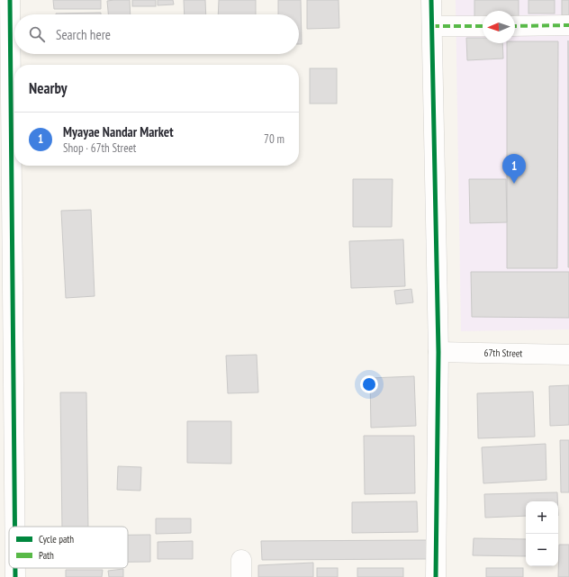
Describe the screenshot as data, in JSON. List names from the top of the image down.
{
  "streets": {
    "street": ["67th Street"]
  },
  "legend": ["Cycle path", "Path"],
  "north": "left",
  "page": {
    "search": "Search here",
    "heading": "Nearby",
    "list": [
      {
        "mark": "1",
        "name": "Myayae Nandar Market",
        "note": "Shop · 67th Street",
        "value": "70 m"
      }
    ],
    "pins": "1",
    "map_buttons": ["+", "−"]
  }
}
